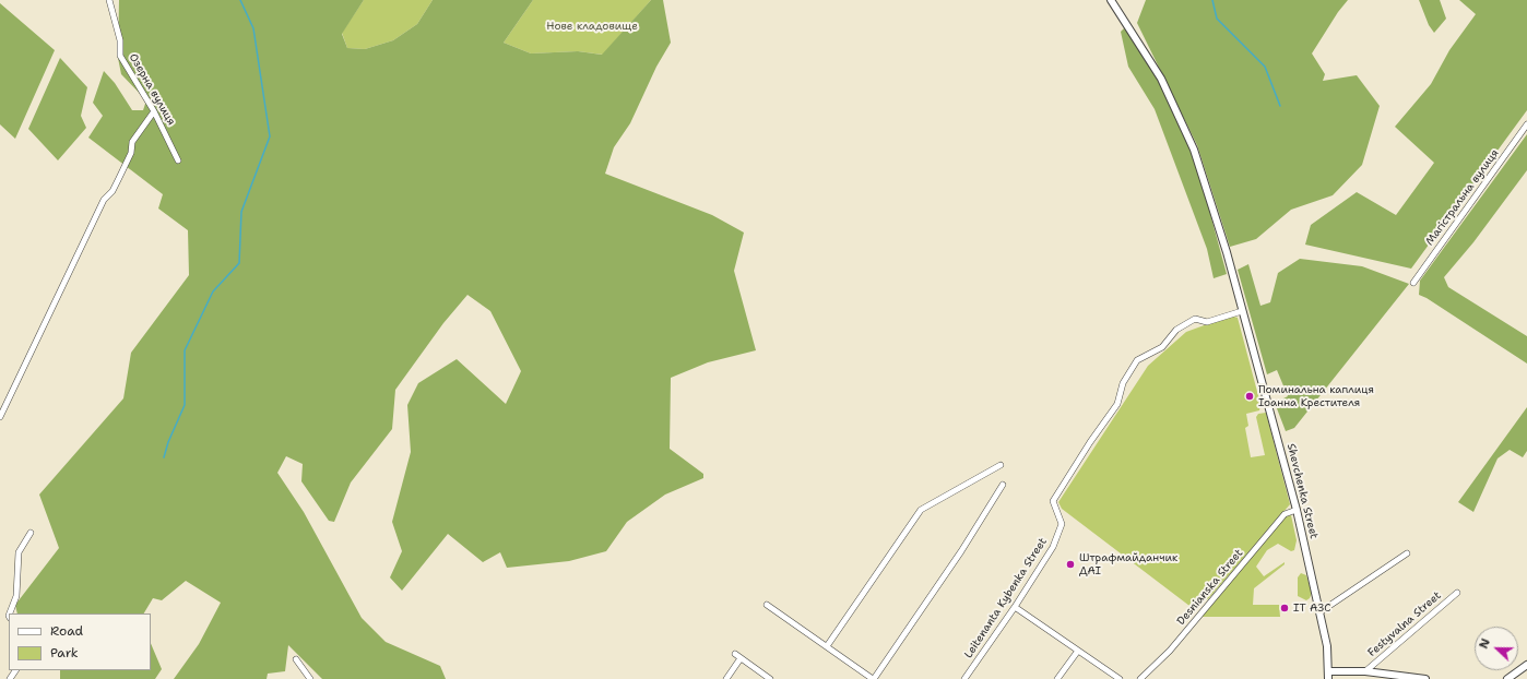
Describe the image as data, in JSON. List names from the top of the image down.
{
  "streets": {
    "street": [
      "Озерна вулиця",
      "Магістральна вулиця",
      "Shevchenka Street",
      "Desnianska Street",
      "Leitenanta Kybenka Street",
      "Festyvalna Street"
    ]
  },
  "crossings": [
    ["Shevchenka Street", "Desnianska Street"],
    ["Shevchenka Street", "Leitenanta Kybenka Street"]
  ],
  "parks": ["Нове кладовище"],
  "places": ["Поминальна каплиця Іоанна Крестителя", "Штрафмайданчик ДАІ", "ІТ АЗС"],
  "legend": ["Road", "Park"],
  "north": "left"
}
